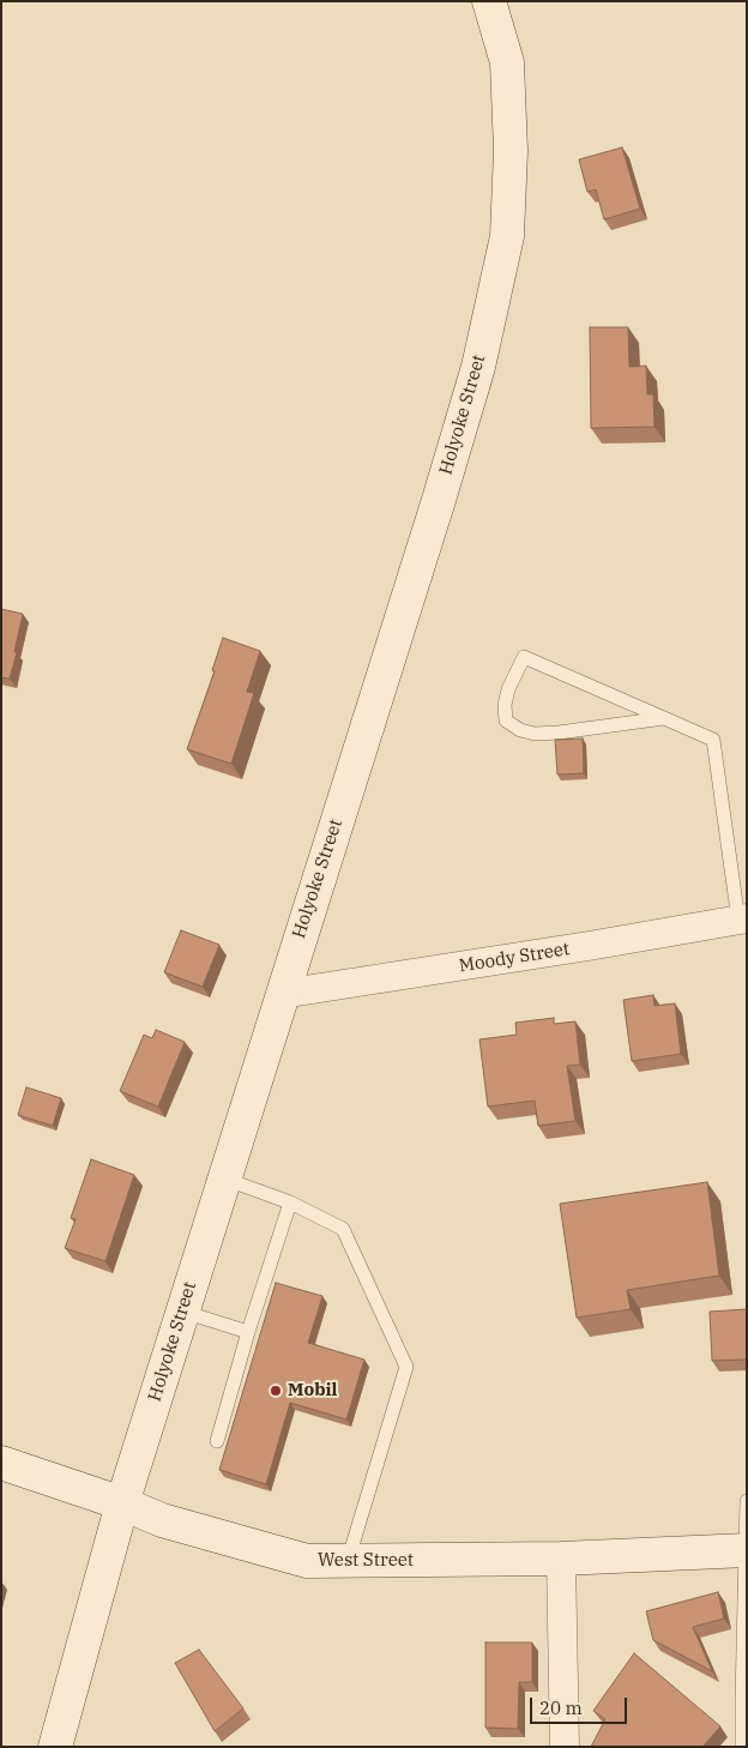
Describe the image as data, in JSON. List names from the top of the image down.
{
  "streets": {
    "main road": ["Holyoke Street", "West Street"],
    "street": ["Moody Street"]
  },
  "crossings": [
    ["Holyoke Street", "Moody Street"],
    ["Holyoke Street", "West Street"]
  ],
  "places": ["Mobil"],
  "scale_bar": "20 m"
}
